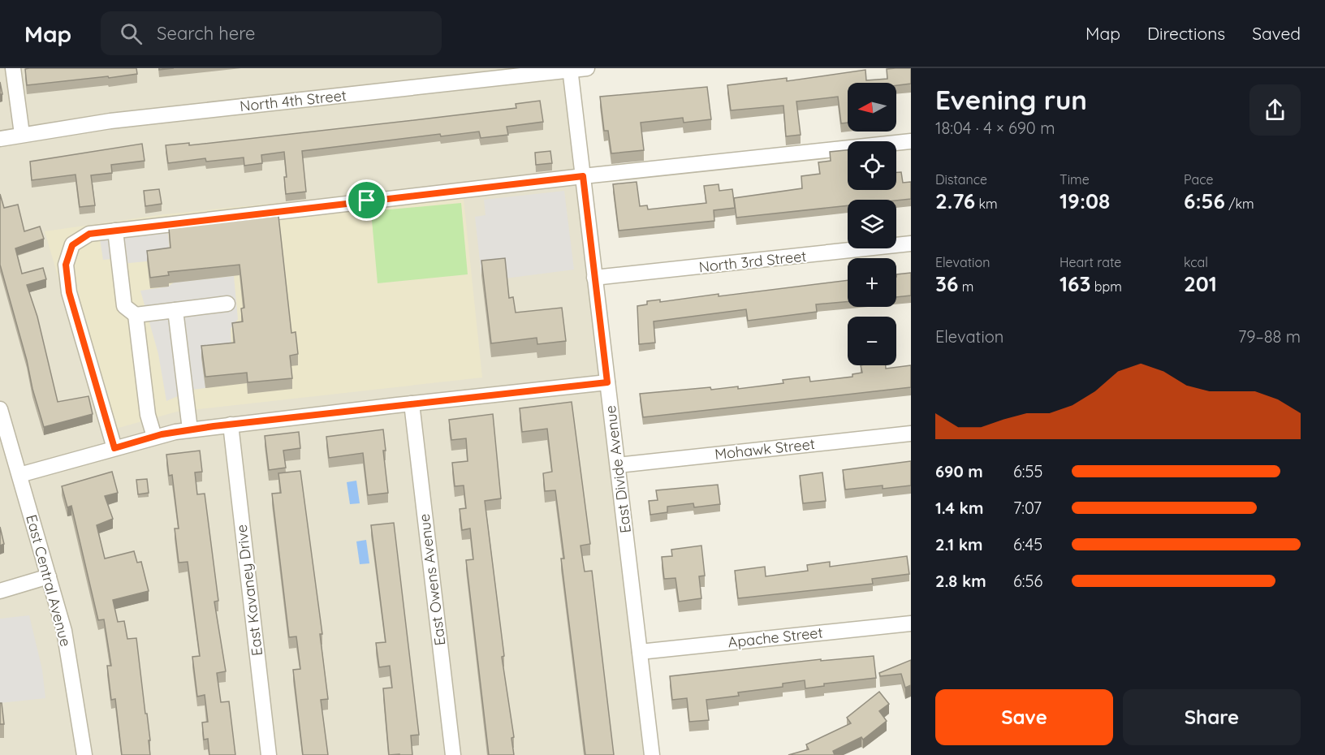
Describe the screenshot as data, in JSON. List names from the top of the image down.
{
  "streets": {
    "street": [
      "North 4th Street",
      "North 3rd Street",
      "Mohawk Street",
      "East Divide Avenue",
      "East Owens Avenue",
      "East Central Avenue",
      "East Kavaney Drive",
      "Apache Street"
    ]
  },
  "crossings": [
    ["North 4th Street", "East Divide Avenue"],
    ["North 3rd Street", "East Divide Avenue"],
    ["Mohawk Street", "East Divide Avenue"],
    ["East Divide Avenue", "Apache Street"]
  ],
  "north": "left",
  "page": {
    "header": "Map",
    "search": "Search here",
    "nav": ["Map", "Directions", "Saved"],
    "heading": ["Evening run", "18:04 · 4 × 690 m"],
    "map_buttons": ["+", "−"],
    "stats": [
      ["Distance", "2.76 km"],
      ["Time", "19:08"],
      ["Pace", "6:56 /km"],
      ["Elevation", "36 m"],
      ["Heart rate", "163 bpm"],
      ["kcal", "201"]
    ],
    "chart": ["Elevation", "79–88 m"],
    "list": [
      {
        "name": "690 m",
        "note": "6:55"
      },
      {
        "name": "1.4 km",
        "note": "7:07"
      },
      {
        "name": "2.1 km",
        "note": "6:45"
      },
      {
        "name": "2.8 km",
        "note": "6:56"
      }
    ],
    "buttons": ["Save", "Share"]
  }
}
